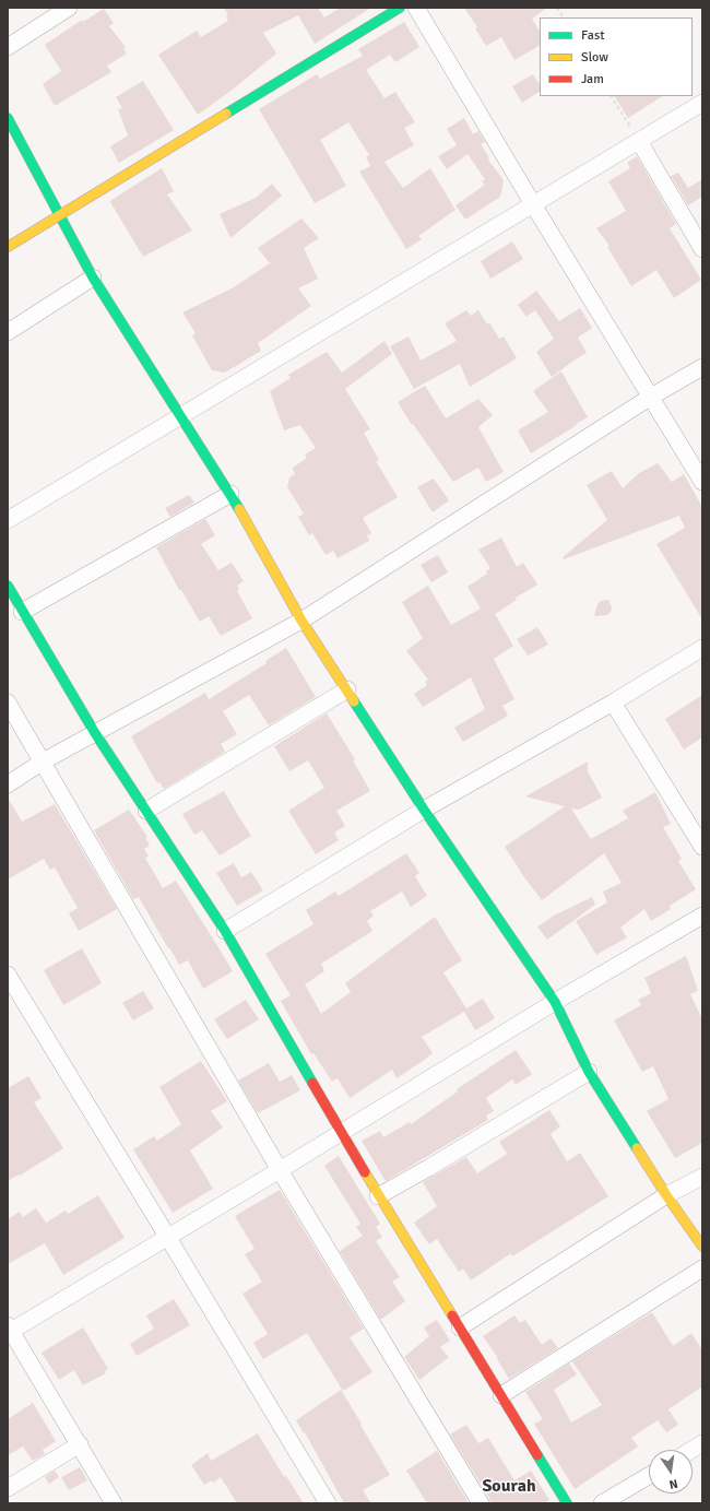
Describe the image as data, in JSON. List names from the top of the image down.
{
  "districts": ["Sourah"],
  "legend": ["Fast", "Slow", "Jam"],
  "north": "bottom"
}
